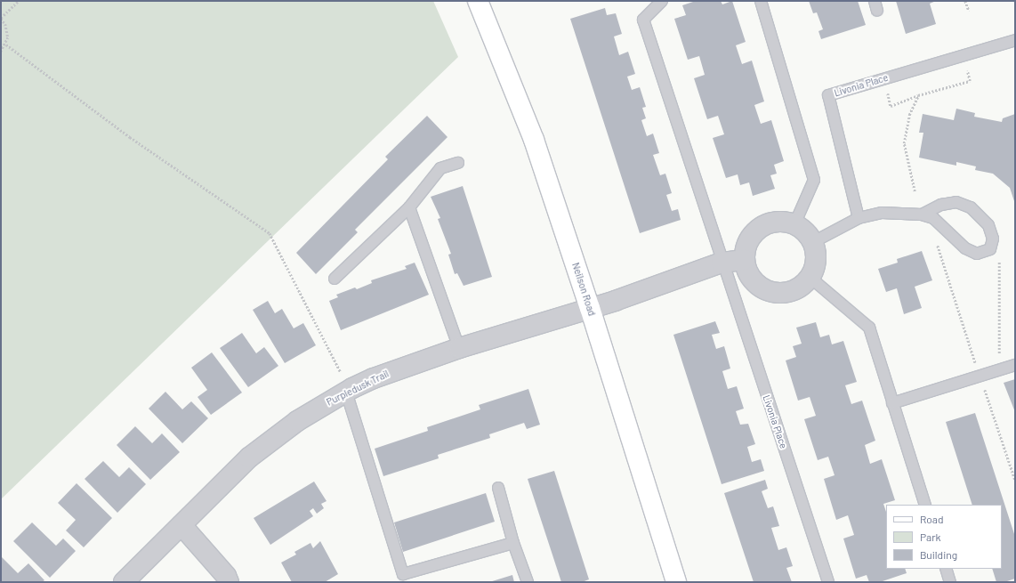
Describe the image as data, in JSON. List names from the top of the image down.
{
  "streets": {
    "main road": ["Neilson Road"],
    "street": ["Purpledusk Trail"],
    "lane": ["Livonia Place"]
  },
  "crossings": [
    ["Neilson Road", "Purpledusk Trail"]
  ],
  "legend": ["Road", "Park", "Building"]
}
